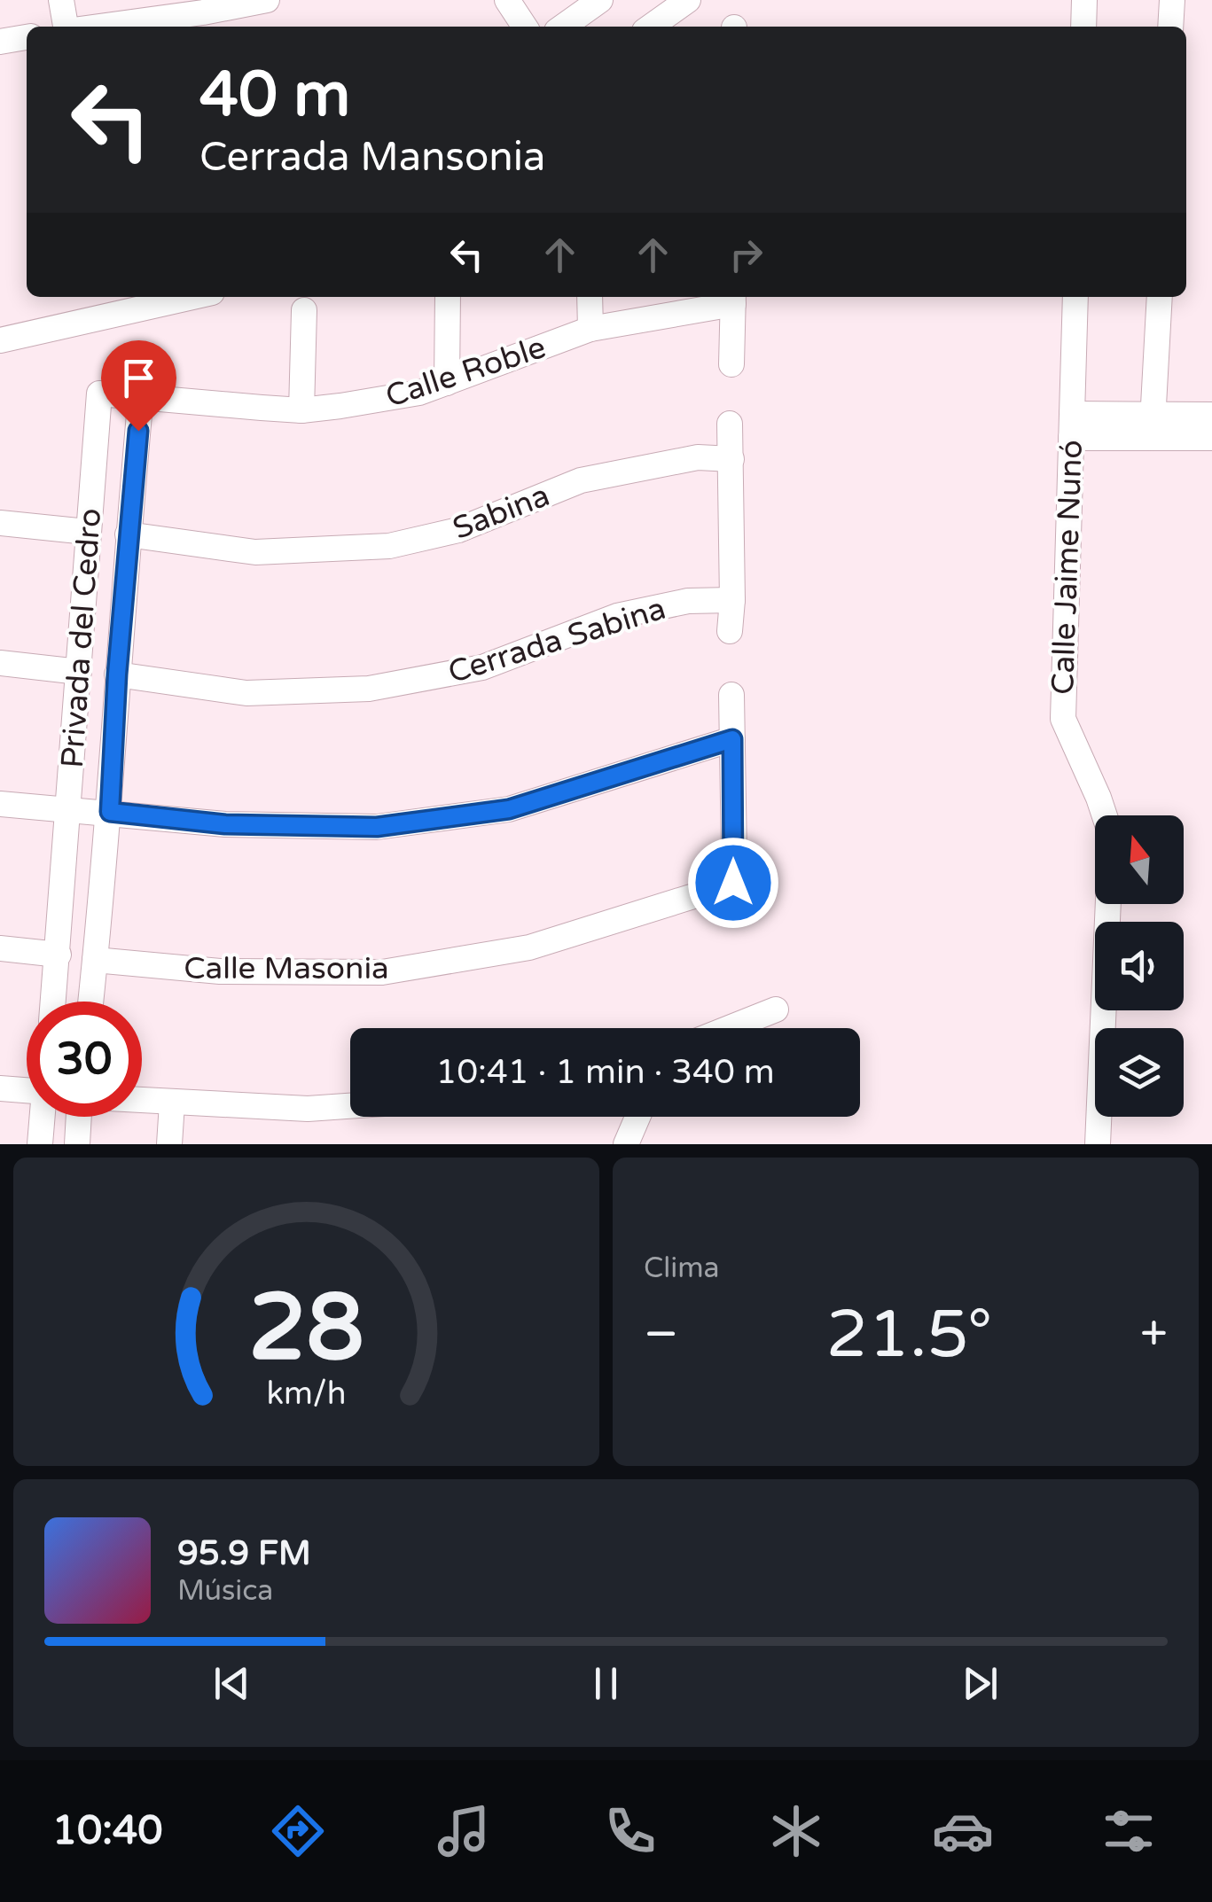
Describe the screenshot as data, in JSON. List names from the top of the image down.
{
  "streets": {
    "street": [
      "Calle Roble",
      "Sabina",
      "Calle Jaime Nunó",
      "Privada del Cedro",
      "Cerrada Sabina",
      "Calle Masonia"
    ]
  },
  "crossings": [
    ["Calle Roble", "Privada del Cedro"],
    ["Sabina", "Privada del Cedro"],
    ["Privada del Cedro", "Cerrada Sabina"],
    ["Privada del Cedro", "Calle Masonia"]
  ],
  "north": "top",
  "page": {
    "turn": ["40 m", "Cerrada Mansonia"],
    "limit": "30",
    "trip": "10:41 · 1 min · 340 m",
    "tile": "Clima",
    "heat": ["−", "21.5°", "+"],
    "song": ["95.9 FM", "Música"],
    "tabs": "10:40",
    "gauge": ["28", "km/h"]
  }
}
